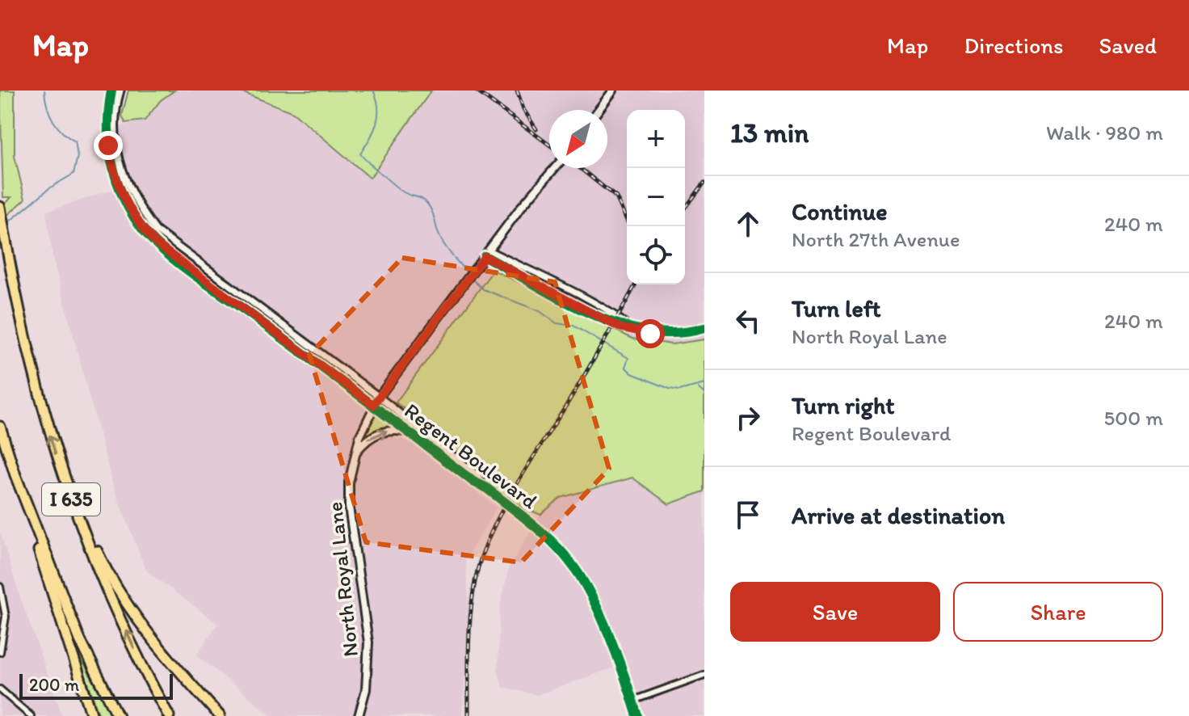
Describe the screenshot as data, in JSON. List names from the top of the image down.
{
  "streets": {
    "highway": ["I 635"],
    "main road": ["North Royal Lane"],
    "street": ["Regent Boulevard"]
  },
  "crossings": [
    ["Regent Boulevard", "North Royal Lane"]
  ],
  "scale_bar": "200 m",
  "north": "bottom left",
  "page": {
    "header": "Map",
    "nav": ["Map", "Directions", "Saved"],
    "heading": ["13 min", "Walk · 980 m"],
    "map_buttons": ["+", "−"],
    "list": [
      ["Continue", "North 27th Avenue", "240 m"],
      ["Turn left", "North Royal Lane", "240 m"],
      ["Turn right", "Regent Boulevard", "500 m"],
      "Arrive at destination"
    ],
    "buttons": ["Save", "Share"],
    "scale": "200 m"
  }
}
